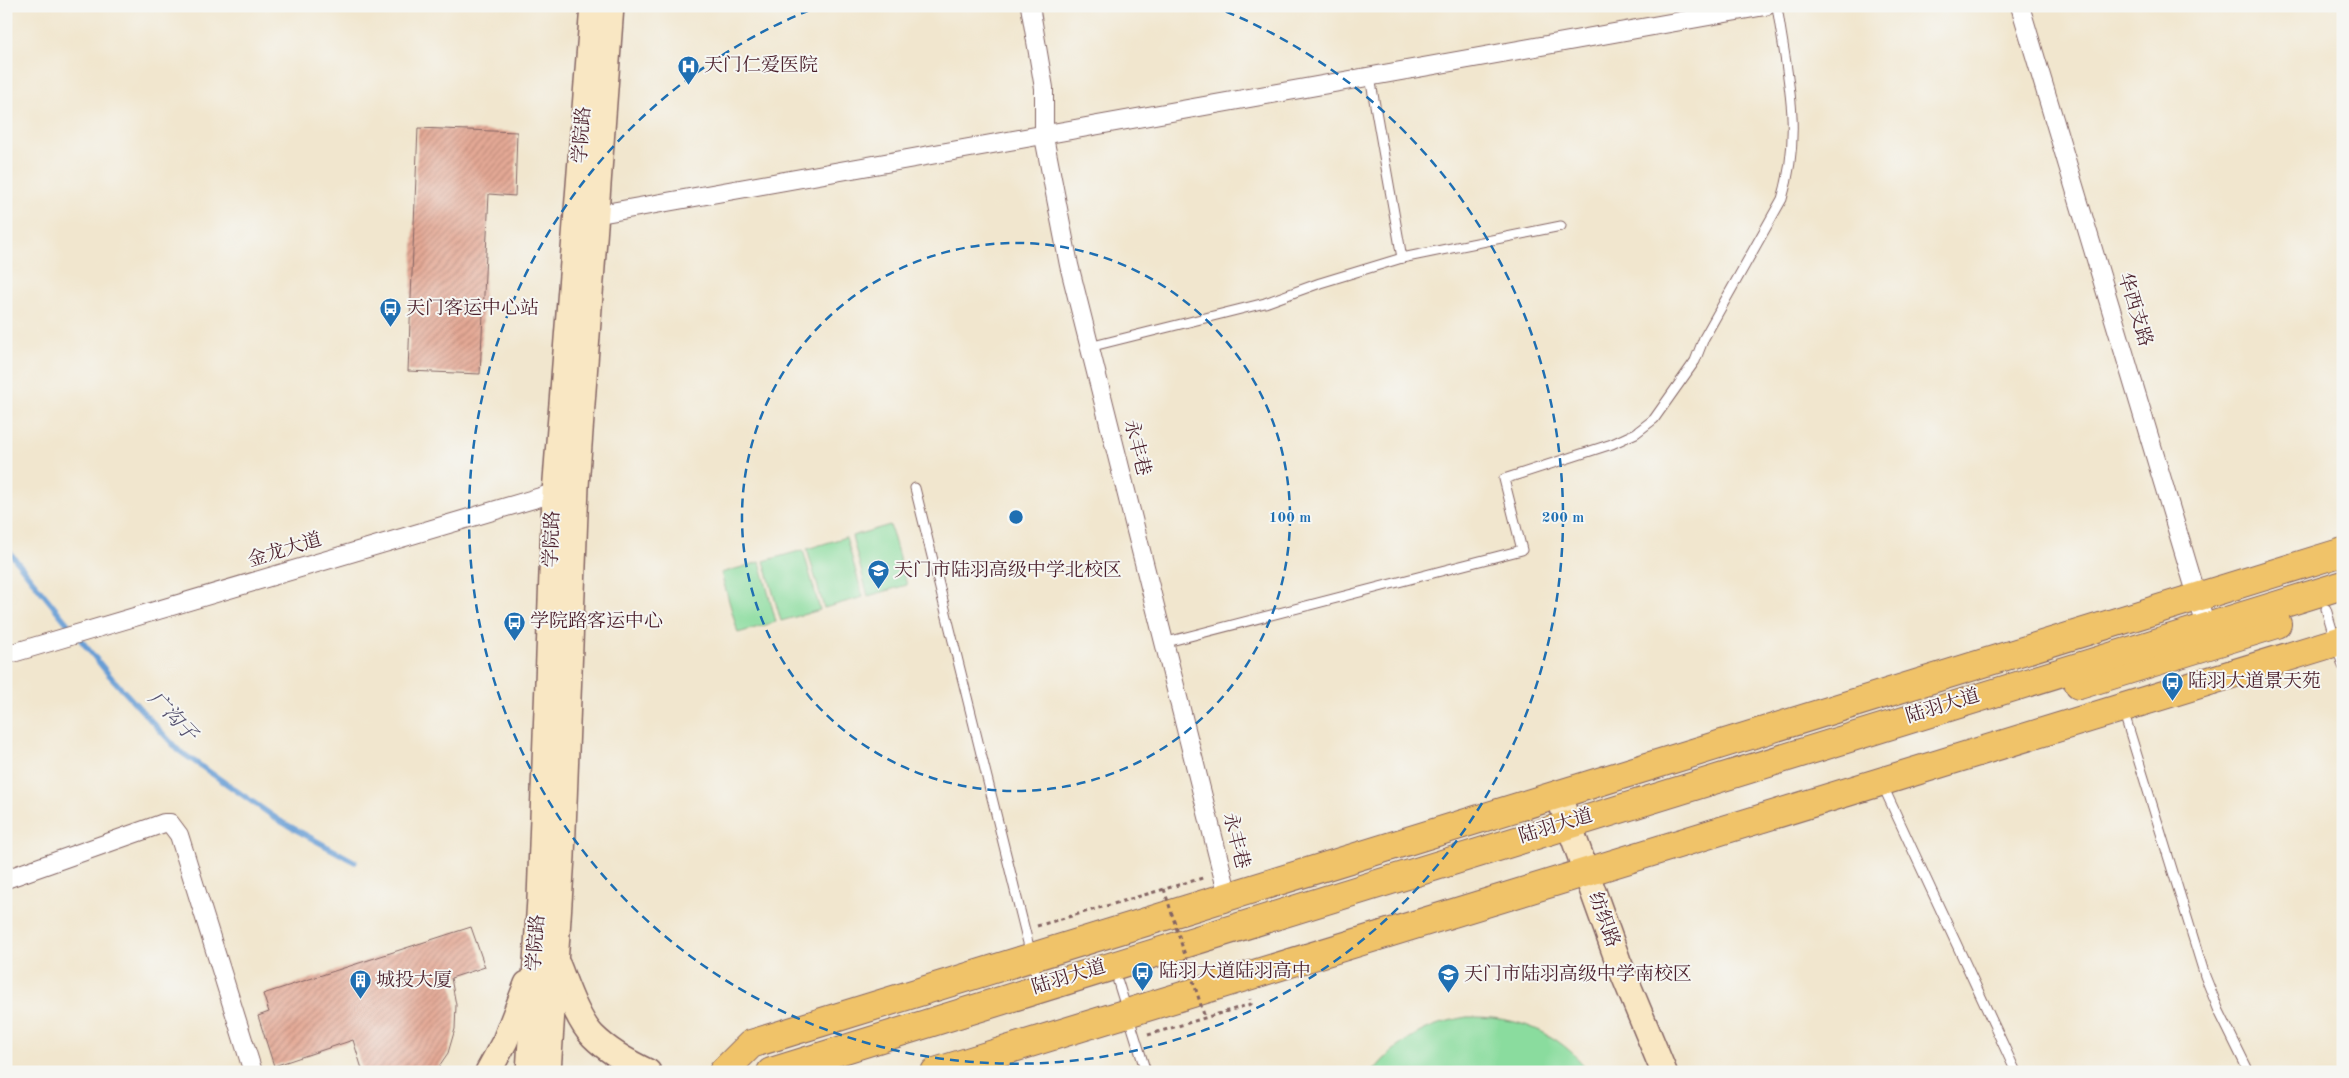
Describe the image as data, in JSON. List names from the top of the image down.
{
  "streets": {
    "main road": ["学院路", "陆羽大道", "纺织路"],
    "street": ["华西支路", "永丰巷", "金龙大道"]
  },
  "crossings": [
    ["学院路", "金龙大道"],
    ["华西支路", "陆羽大道"],
    ["陆羽大道", "纺织路"]
  ],
  "water": ["广沟子"],
  "places": {
    "hospital": ["天门仁爱医院"],
    "bus stop": [
      "天门客运中心站",
      "学院路客运中心",
      "陆羽大道景天苑",
      "陆羽大道陆羽高中"
    ],
    "school or university": ["天门市陆羽高级中学北校区", "天门市陆羽高级中学南校区"],
    "building": ["城投大厦"]
  },
  "rings": ["100 m", "200 m"]
}
